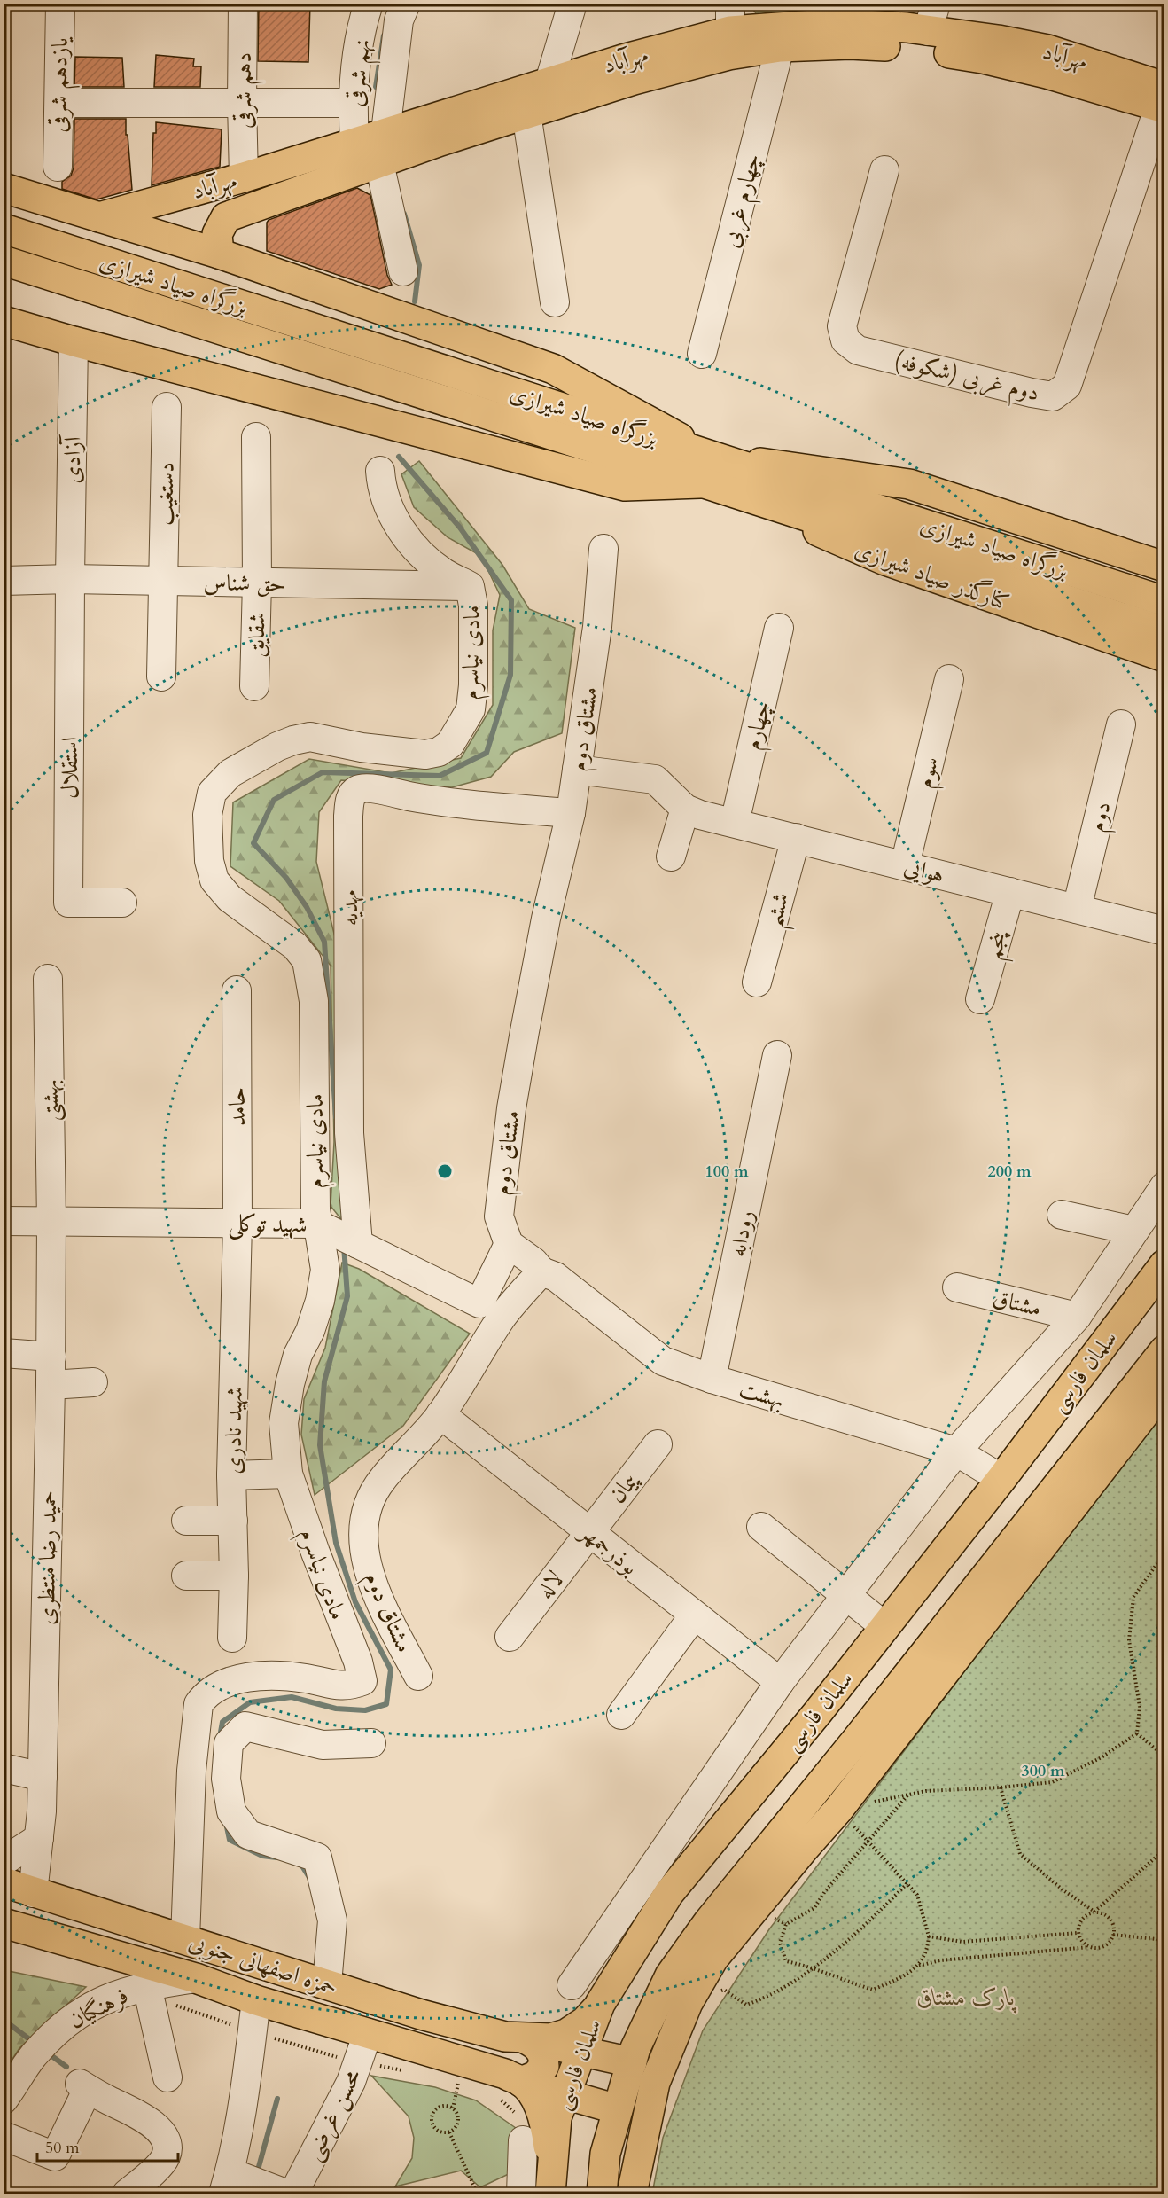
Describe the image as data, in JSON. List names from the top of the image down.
{
  "streets": {
    "main road": [
      "مهرآباد",
      "بزرگراه صیاد شیرازی",
      "کنارگذر صیاد شیرازی",
      "سلمان فارسی",
      "حمزه اصفهانی جنوبی"
    ],
    "street": [
      "نهم شرقی",
      "یازدهم شرقی",
      "دهم شرقی",
      "چهارم غربی",
      "دوم غربی (شکوفه)",
      "آزادی",
      "دستغیب",
      "حق شناس",
      "شقایق",
      "مادی نیاسرم",
      "چهارم",
      "مشتاق دوم",
      "استقلال",
      "سوم",
      "دوم",
      "هوایی",
      "مهدیه",
      "ششم",
      "پنجم",
      "بهشتی",
      "حامد",
      "شهید توکلی",
      "رودابه",
      "مشتاق",
      "بهشت",
      "شهید نادری",
      "پیمان",
      "بوذرجمهر",
      "حمید رضا منتظری",
      "لاله",
      "فرهنگیان",
      "محسن غرضی"
    ]
  },
  "crossings": [
    ["مهرآباد", "نهم شرقی"],
    ["مهرآباد", "دهم شرقی"],
    ["مهرآباد", "چهارم غربی"],
    ["مهرآباد", "دوم غربی (شکوفه)"],
    ["بزرگراه صیاد شیرازی", "کنارگذر صیاد شیرازی"],
    ["آزادی", "حق شناس"],
    ["آزادی", "استقلال"],
    ["دستغیب", "حق شناس"],
    ["حق شناس", "شقایق"],
    ["حق شناس", "مادی نیاسرم"],
    ["حق شناس", "استقلال"],
    ["مادی نیاسرم", "شهید توکلی"],
    ["مادی نیاسرم", "حمزه اصفهانی جنوبی"],
    ["چهارم", "هوایی"],
    ["مشتاق دوم", "هوایی"],
    ["مشتاق دوم", "مهدیه"],
    ["مشتاق دوم", "شهید توکلی"],
    ["مشتاق دوم", "بهشت"],
    ["مشتاق دوم", "بوذرجمهر"],
    ["سوم", "هوایی"],
    ["دوم", "هوایی"],
    ["هوایی", "ششم"],
    ["هوایی", "پنجم"],
    ["مهدیه", "شهید توکلی"],
    ["بهشتی", "شهید توکلی"],
    ["بهشتی", "حمید رضا منتظری"],
    ["حامد", "شهید توکلی"],
    ["حامد", "شهید نادری"],
    ["شهید توکلی", "شهید نادری"],
    ["شهید توکلی", "حمید رضا منتظری"],
    ["رودابه", "بهشت"],
    ["مشتاق", "سلمان فارسی"],
    ["سلمان فارسی", "بهشت"],
    ["سلمان فارسی", "بوذرجمهر"],
    ["سلمان فارسی", "حمزه اصفهانی جنوبی"],
    ["پیمان", "بوذرجمهر"],
    ["پیمان", "لاله"],
    ["بوذرجمهر", "لاله"],
    ["حمید رضا منتظری", "حمزه اصفهانی جنوبی"],
    ["حمزه اصفهانی جنوبی", "فرهنگیان"],
    ["حمزه اصفهانی جنوبی", "محسن غرضی"]
  ],
  "parks": ["پارک مشتاق"],
  "scale_bar": "50 m",
  "rings": ["100 m", "200 m", "300 m"]
}
